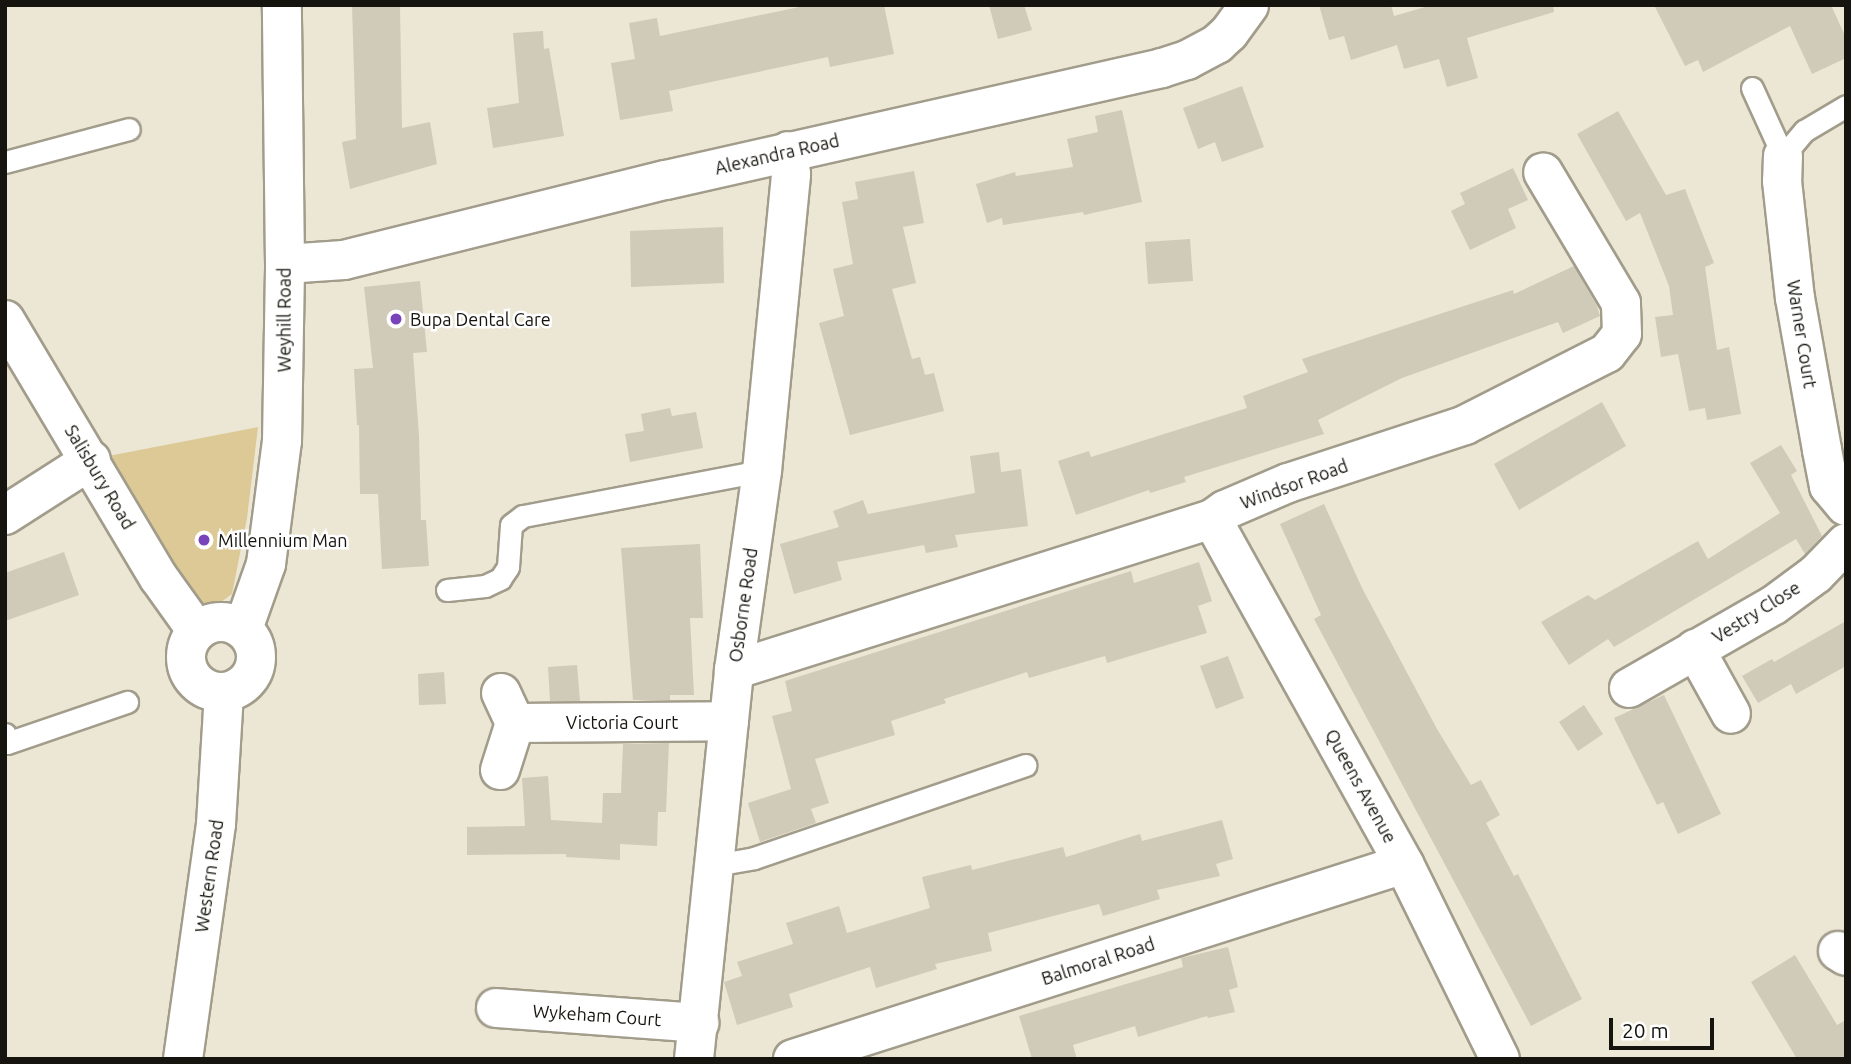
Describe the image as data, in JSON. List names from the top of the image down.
{
  "streets": {
    "street": [
      "Alexandra Road",
      "Weyhill Road",
      "Warner Court",
      "Salisbury Road",
      "Windsor Road",
      "Osborne Road",
      "Vestry Close",
      "Victoria Court",
      "Queens Avenue",
      "Western Road",
      "Balmoral Road",
      "Wykeham Court"
    ]
  },
  "crossings": [
    ["Alexandra Road", "Weyhill Road"],
    ["Alexandra Road", "Osborne Road"],
    ["Weyhill Road", "Salisbury Road"],
    ["Weyhill Road", "Western Road"],
    ["Salisbury Road", "Western Road"],
    ["Windsor Road", "Osborne Road"],
    ["Windsor Road", "Queens Avenue"],
    ["Osborne Road", "Victoria Court"],
    ["Osborne Road", "Wykeham Court"],
    ["Queens Avenue", "Balmoral Road"]
  ],
  "places": ["Bupa Dental Care", "Millennium Man"],
  "scale_bar": "20 m"
}
